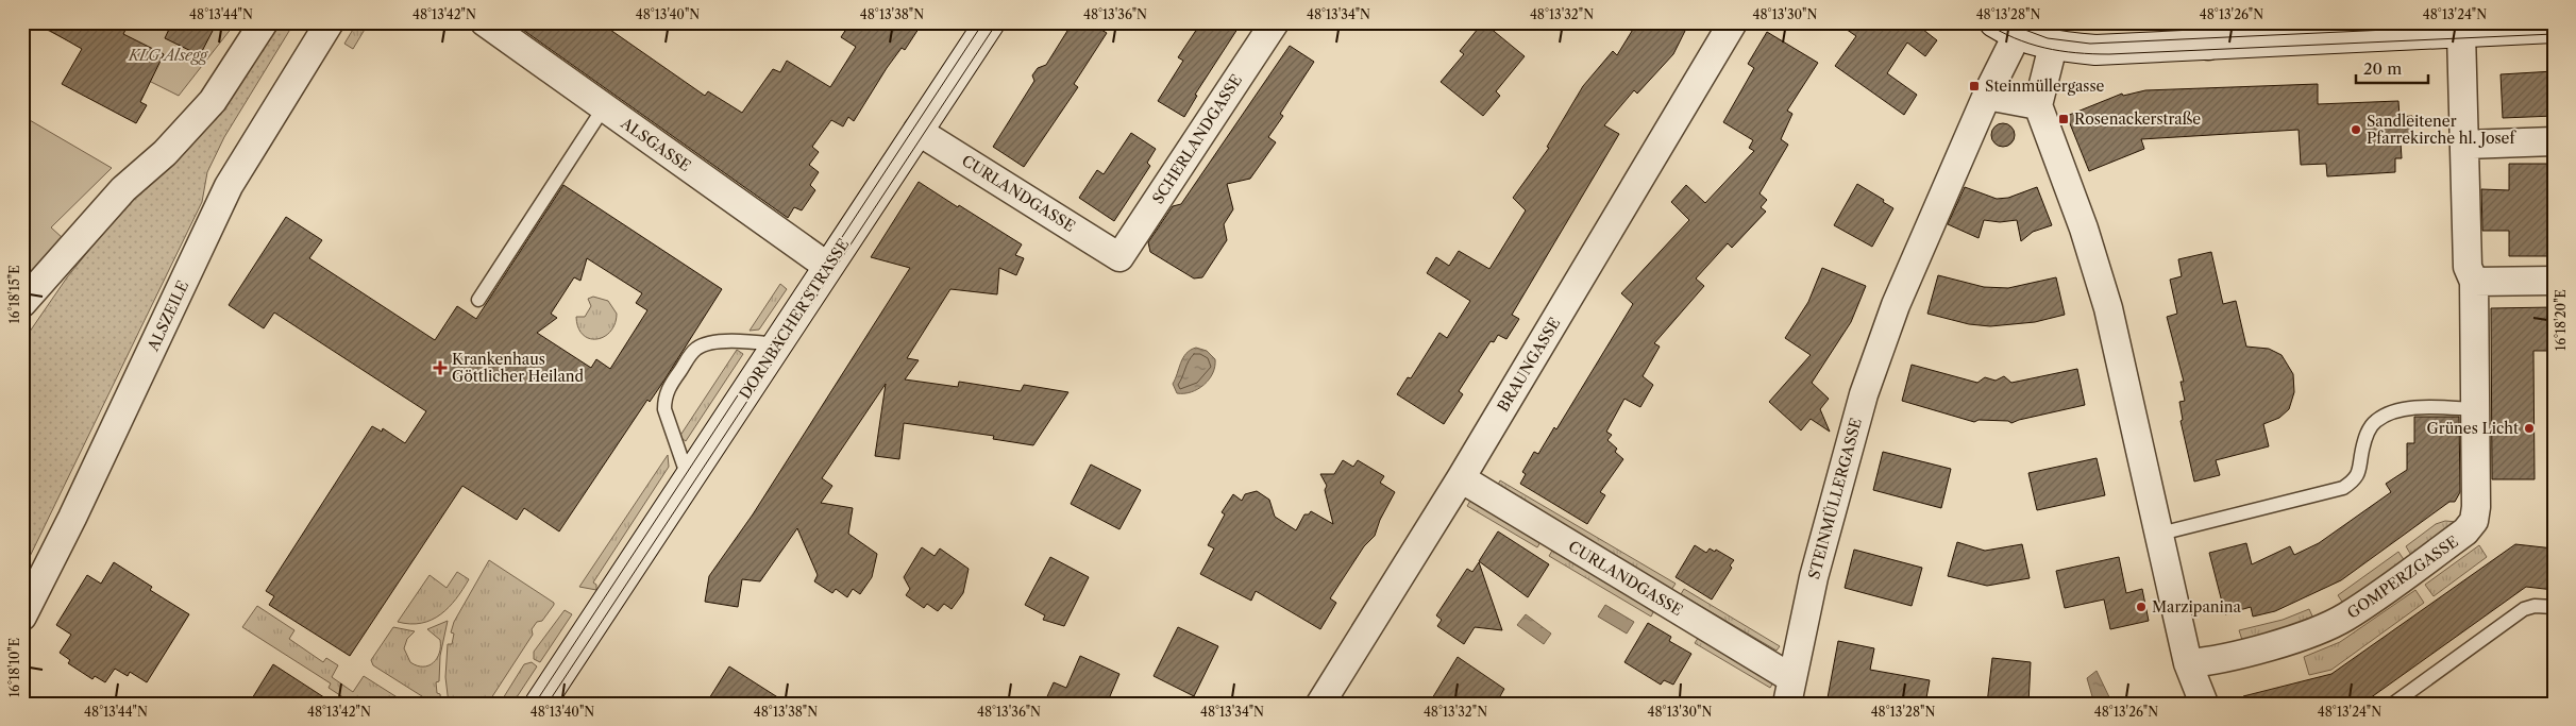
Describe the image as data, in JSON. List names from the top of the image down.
{
  "streets": {
    "main road": ["DORNBACHER STRASSE"],
    "street": [
      "SCHERLANDGASSE",
      "ALSGASSE",
      "CURLANDGASSE",
      "ALSZEILE",
      "BRAUNGASSE",
      "STEINMÜLLERGASSE",
      "GOMPERZGASSE"
    ]
  },
  "crossings": [
    ["SCHERLANDGASSE", "CURLANDGASSE"],
    ["ALSGASSE", "DORNBACHER STRASSE"],
    ["CURLANDGASSE", "DORNBACHER STRASSE"],
    ["CURLANDGASSE", "BRAUNGASSE"],
    ["CURLANDGASSE", "STEINMÜLLERGASSE"]
  ],
  "parks": ["KLG Alsegg"],
  "places": {
    "transit": ["Steinmüllergasse", "Rosenackerstraße"],
    "other": ["Sandleitener Pfarrekirche hl. Josef", "Grünes Licht", "Marzipanina"],
    "health": ["Krankenhaus Göttlicher Heiland"]
  },
  "scale_bar": "20 m",
  "coordinates": [
    "48°13'44\"N",
    "48°13'42\"N",
    "48°13'40\"N",
    "48°13'38\"N",
    "48°13'36\"N",
    "48°13'34\"N",
    "48°13'32\"N",
    "48°13'30\"N",
    "48°13'28\"N",
    "48°13'26\"N",
    "48°13'24\"N",
    "16°18'15\"E",
    "16°18'20\"E",
    "16°18'10\"E"
  ]
}
